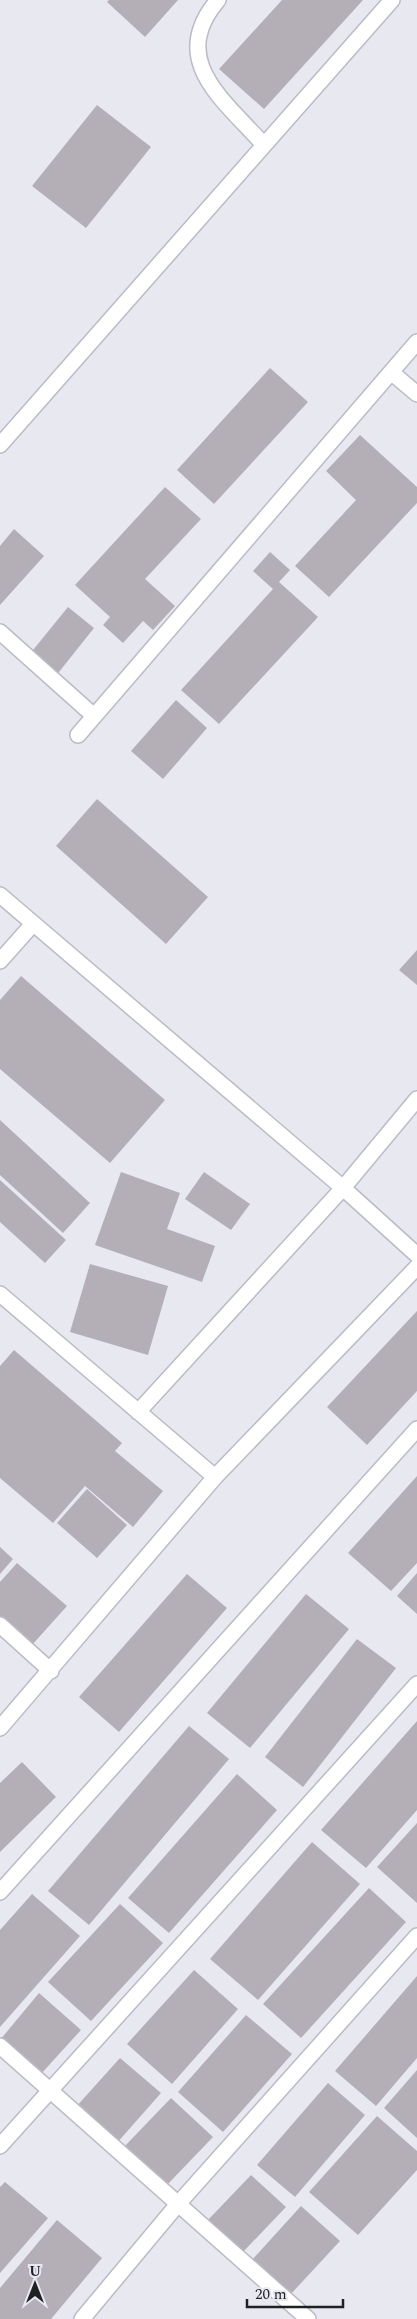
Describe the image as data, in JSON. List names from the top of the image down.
{
  "scale_bar": "20 m",
  "north": "top"
}
